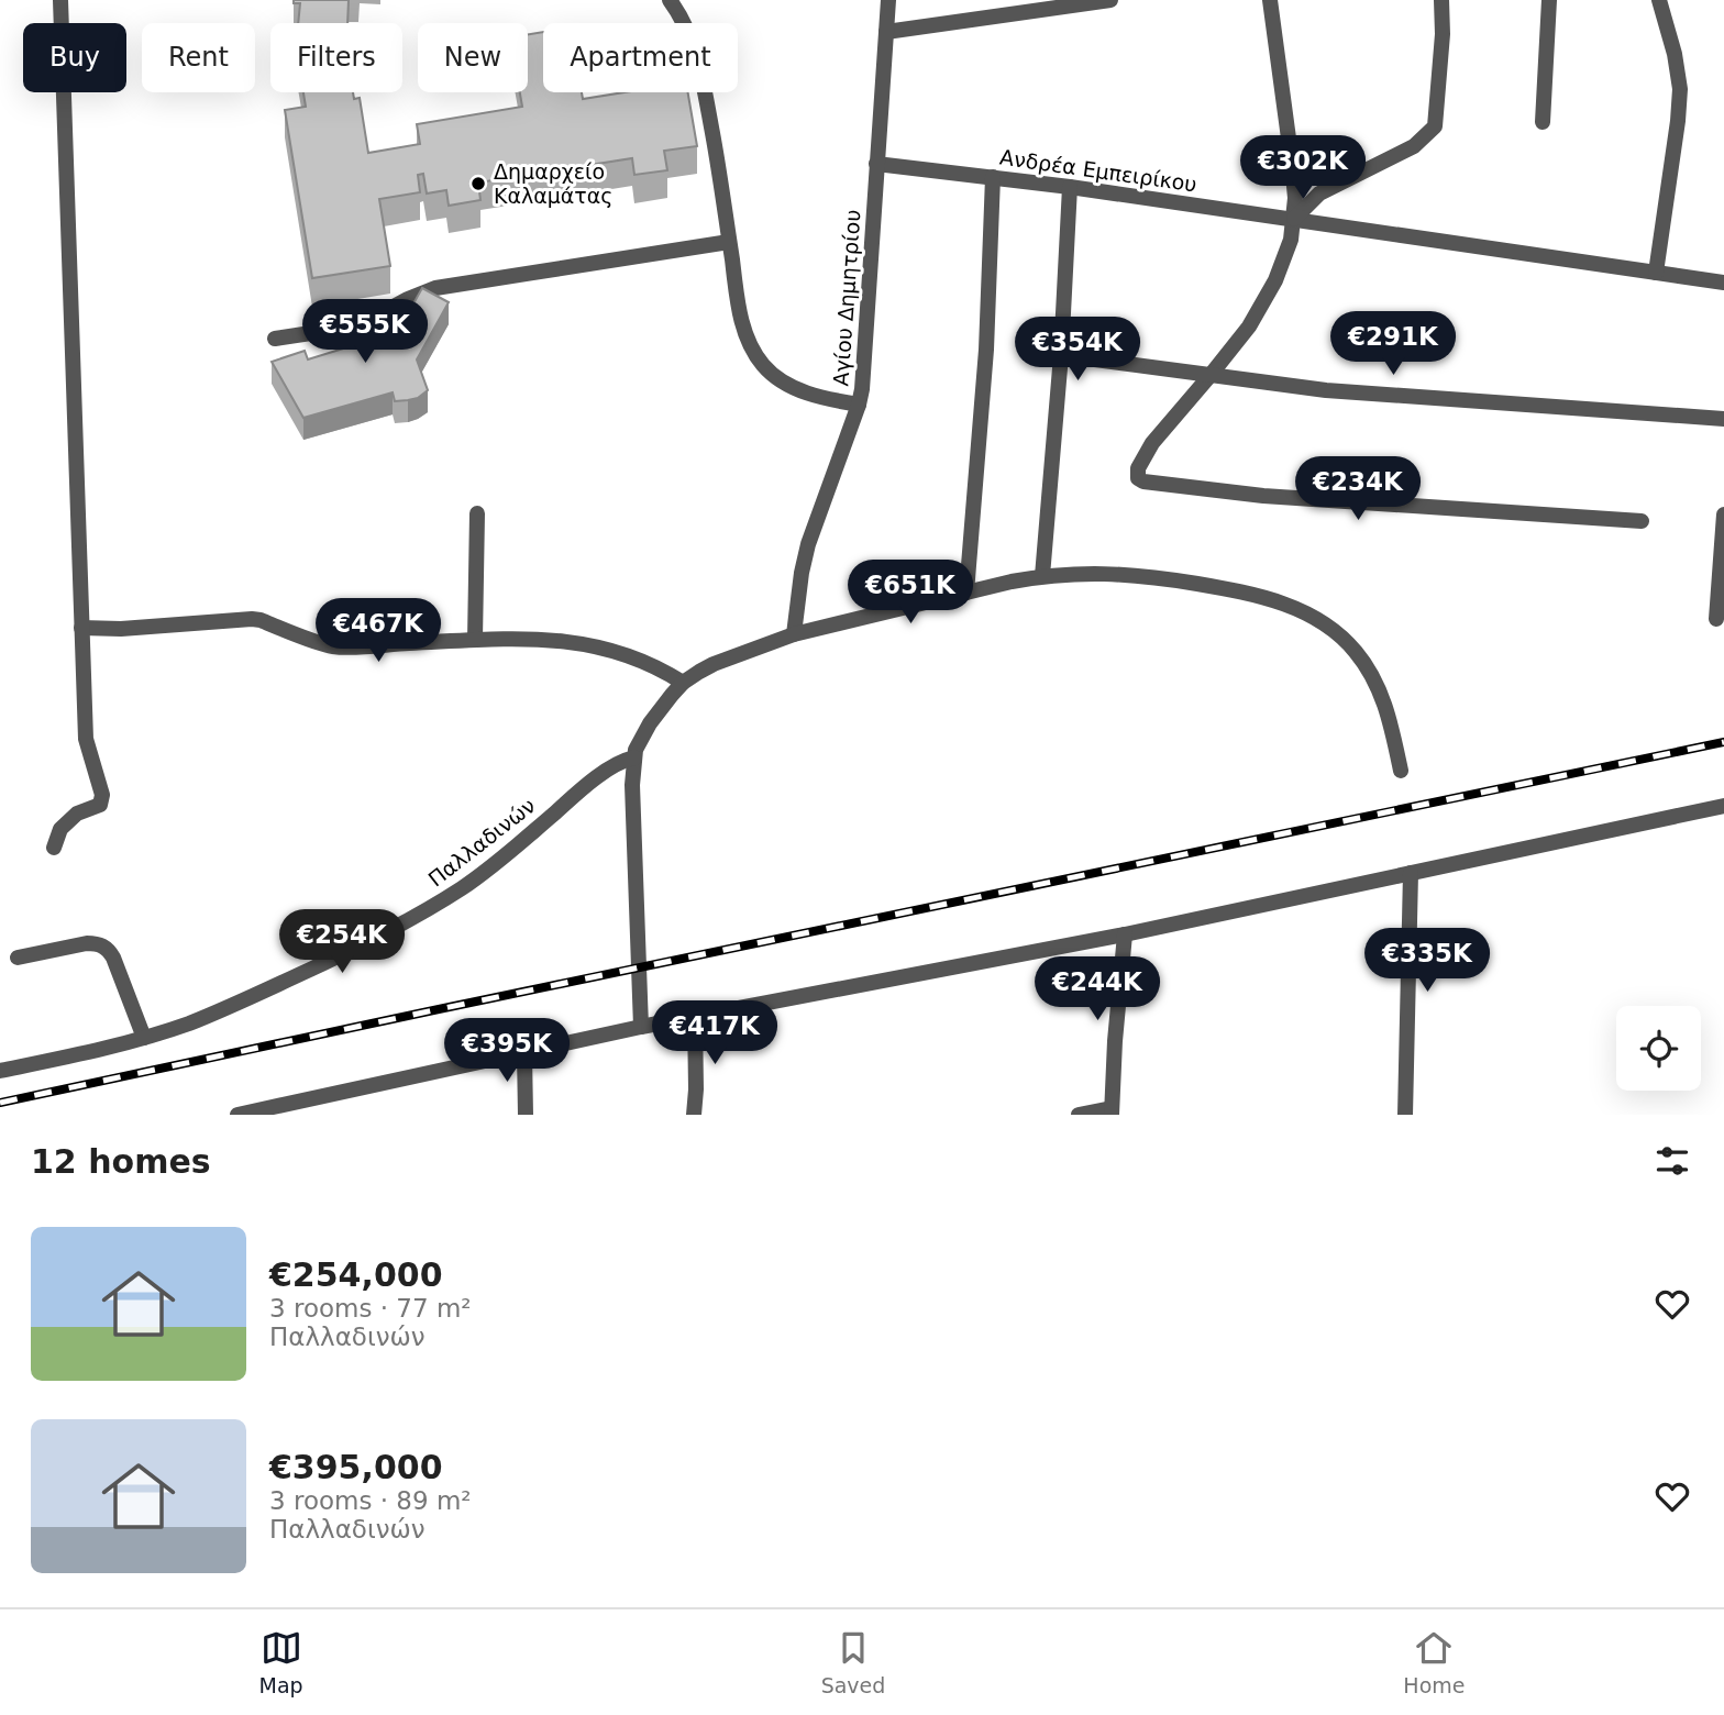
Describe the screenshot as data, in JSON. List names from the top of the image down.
{
  "streets": {
    "street": ["Ανδρέα Εμπειρίκου", "Αγίου Δημητρίου", "Παλλαδινών"]
  },
  "crossings": [
    ["Ανδρέα Εμπειρίκου", "Αγίου Δημητρίου"]
  ],
  "places": ["Δημαρχείο Καλαμάτας"],
  "page": {
    "chip": [
      "Buy",
      "Rent",
      "Filters",
      "New",
      "Apartment"
    ],
    "price": [
      "€302K",
      "€555K",
      "€291K",
      "€354K",
      "€234K",
      "€651K",
      "€467K",
      "€254K",
      "€335K",
      "€244K",
      "€417K",
      "€395K"
    ],
    "heading": "12 homes",
    "list": [
      {
        "name": "€254,000",
        "note": "3 rooms · 77 m² · Παλλαδινών"
      },
      {
        "name": "€395,000",
        "note": "3 rooms · 89 m² · Παλλαδινών"
      }
    ],
    "tabs": ["Map", "Saved", "Home"]
  }
}
